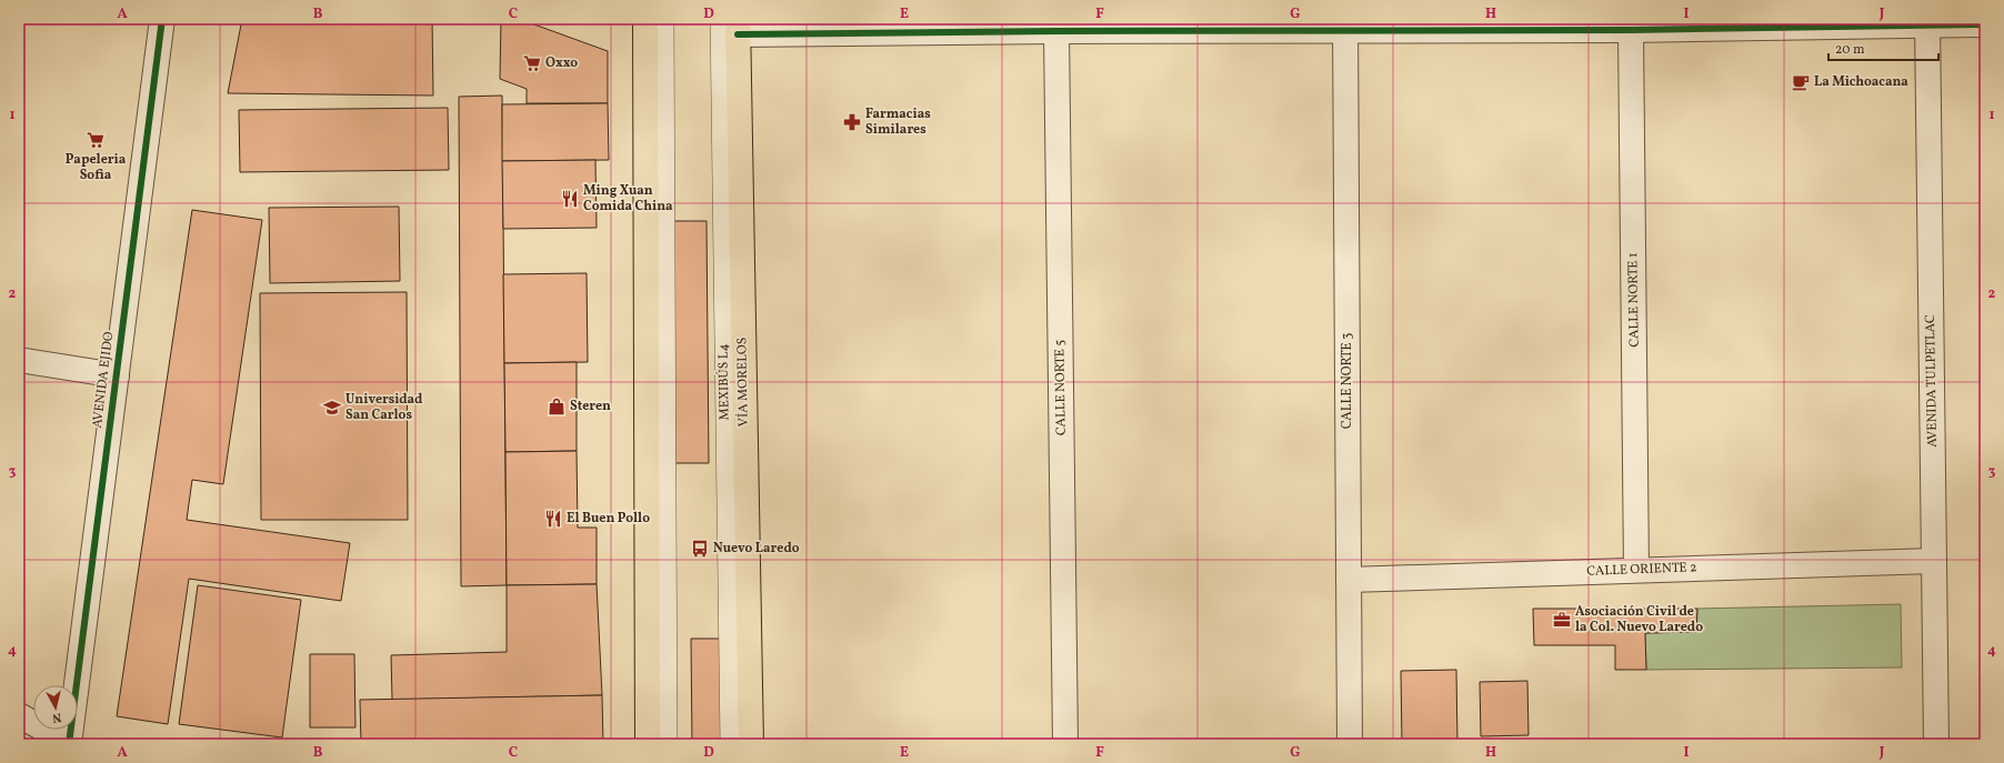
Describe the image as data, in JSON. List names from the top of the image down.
{
  "streets": {
    "main road": ["VÍA MORELOS"],
    "street": [
      "CALLE NORTE 1",
      "AVENIDA EJIDO",
      "CALLE NORTE 3",
      "AVENIDA TULPETLAC",
      "CALLE NORTE 5",
      "CALLE ORIENTE 2"
    ],
    "lane": ["MEXIBÚS L4"]
  },
  "crossings": [
    ["CALLE NORTE 1", "CALLE ORIENTE 2"],
    ["CALLE NORTE 3", "CALLE ORIENTE 2"],
    ["AVENIDA TULPETLAC", "CALLE ORIENTE 2"],
    ["MEXIBÚS L4", "VÍA MORELOS"]
  ],
  "places": {
    "supermarket": ["Oxxo", "Papeleria Sofia"],
    "cafe": ["La Michoacana"],
    "pharmacy": ["Farmacias Similares"],
    "restaurant": ["Ming Xuan Comida China", "El Buen Pollo"],
    "shop": ["Steren"],
    "school or university": ["Universidad San Carlos"],
    "bus stop": ["Nuevo Laredo"],
    "office": ["Asociación Civil de la Col. Nuevo Laredo"]
  },
  "scale_bar": "20 m",
  "north": "bottom",
  "grid": {
    "columns": [
      "A",
      "B",
      "C",
      "D",
      "E",
      "F",
      "G",
      "H",
      "I",
      "J"
    ],
    "rows": [
      "1",
      "2",
      "3",
      "4"
    ]
  }
}
